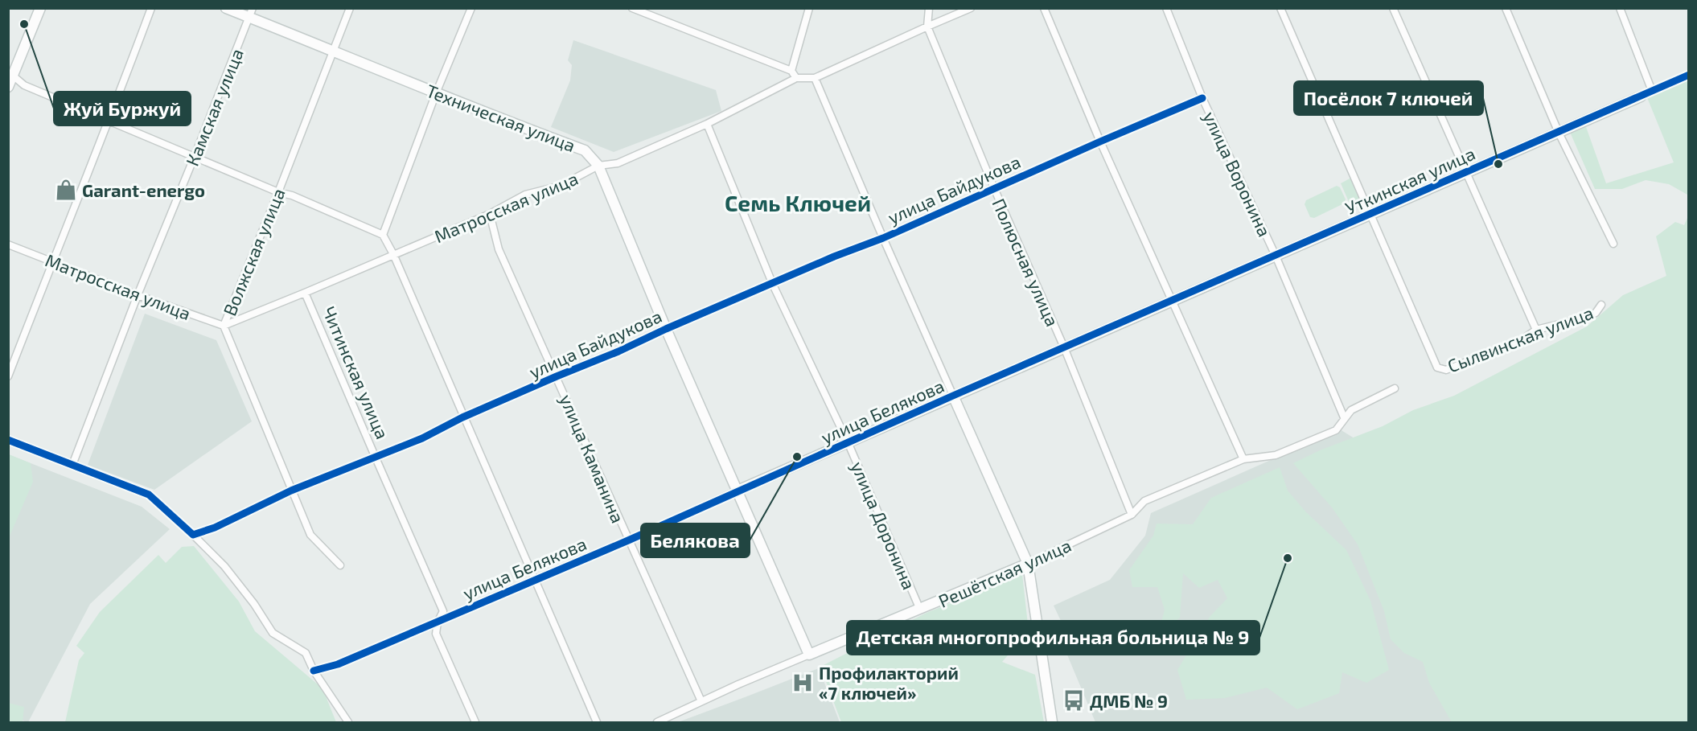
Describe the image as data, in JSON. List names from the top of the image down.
{
  "streets": {
    "street": [
      "Камская улица",
      "Техническая улица",
      "улица Воронина",
      "Уткинская улица",
      "улица Байдукова",
      "Матросская улица",
      "Волжская улица",
      "Полюсная улица",
      "Сылвинская улица",
      "Читинская улица",
      "улица Белякова",
      "улица Каманина",
      "улица Доронина",
      "Решётская улица"
    ]
  },
  "crossings": [
    ["Камская улица", "Техническая улица"],
    ["Камская улица", "Матросская улица"],
    ["Техническая улица", "улица Байдукова"],
    ["Техническая улица", "Матросская улица"],
    ["Техническая улица", "Волжская улица"],
    ["Техническая улица", "улица Белякова"],
    ["Техническая улица", "Решётская улица"],
    ["улица Воронина", "Уткинская улица"],
    ["улица Воронина", "улица Байдукова"],
    ["улица Воронина", "улица Белякова"],
    ["улица Воронина", "Решётская улица"],
    ["Уткинская улица", "Сылвинская улица"],
    ["Уткинская улица", "улица Белякова"],
    ["улица Байдукова", "Волжская улица"],
    ["улица Байдукова", "Полюсная улица"],
    ["улица Байдукова", "Читинская улица"],
    ["улица Байдукова", "улица Каманина"],
    ["улица Байдукова", "улица Доронина"],
    ["Матросская улица", "Волжская улица"],
    ["Матросская улица", "Полюсная улица"],
    ["Матросская улица", "Читинская улица"],
    ["Матросская улица", "улица Каманина"],
    ["Матросская улица", "улица Доронина"],
    ["Полюсная улица", "улица Белякова"],
    ["Полюсная улица", "Решётская улица"],
    ["Читинская улица", "улица Белякова"],
    ["улица Белякова", "улица Каманина"],
    ["улица Белякова", "улица Доронина"],
    ["улица Каманина", "Решётская улица"],
    ["улица Доронина", "Решётская улица"]
  ],
  "districts": ["Семь Ключей"],
  "places": {
    "other": [
      "Жуй Буржуй",
      "Посёлок 7 ключей",
      "Белякова",
      "Детская многопрофильная больница № 9"
    ],
    "shop": ["Garant-energo"],
    "hospital": ["Профилакторий «7 ключей»"],
    "bus stop": ["ДМБ № 9"]
  }
}
